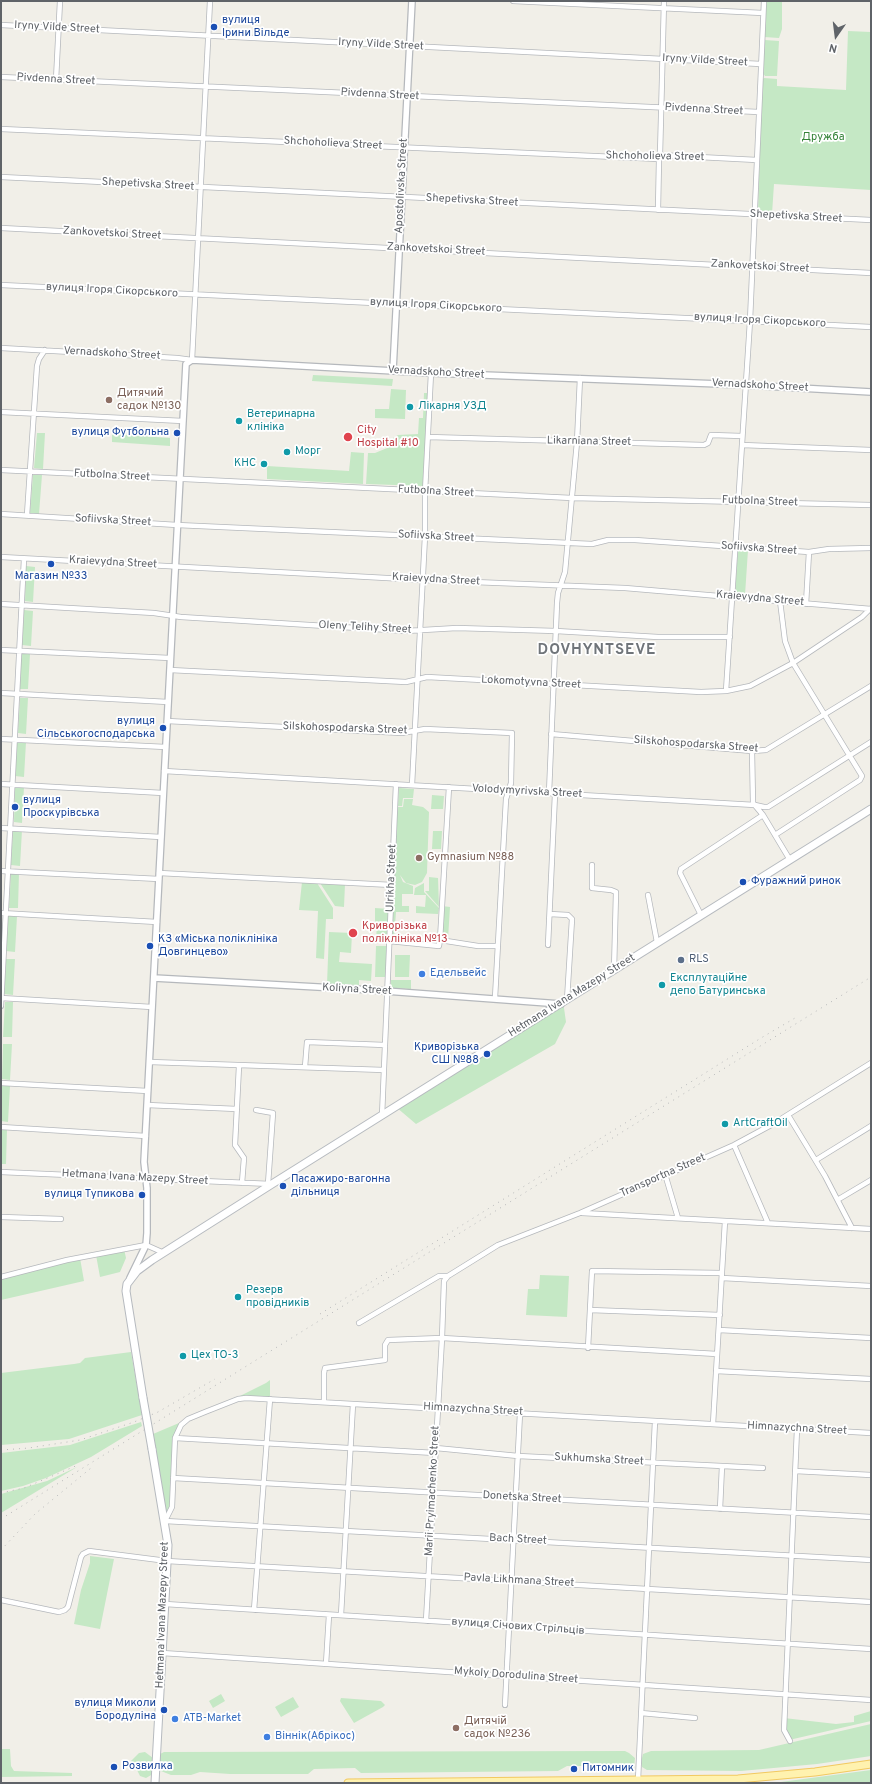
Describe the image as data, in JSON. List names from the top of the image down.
{
  "streets": {
    "main road": ["Hetmana Ivana Mazepy Street"],
    "street": [
      "Iryny Vilde Street",
      "Pivdenna Street",
      "Shchoholieva Street",
      "Shepetivska Street",
      "Apostolivska Street",
      "Zankovetskoi Street",
      "вулиця Ігоря Сікорського",
      "Vernadskoho Street",
      "Likarniana Street",
      "Futbolna Street",
      "Sofiivska Street",
      "Kraievydna Street",
      "Oleny Telihy Street",
      "Lokomotyvna Street",
      "Silskohospodarska Street",
      "Volodymyrivska Street",
      "Ulrikha Street",
      "Koliyna Street",
      "Transportna Street",
      "Himnazychna Street",
      "Sukhumska Street",
      "Marii Pryimachenko Street",
      "Donetska Street",
      "Bach Street",
      "Pavla Likhmana Street",
      "вулиця Січових Стрільців",
      "Mykoly Dorodulina Street"
    ]
  },
  "crossings": [
    ["Iryny Vilde Street", "Apostolivska Street"],
    ["Pivdenna Street", "Apostolivska Street"],
    ["Shchoholieva Street", "Apostolivska Street"],
    ["Shepetivska Street", "Apostolivska Street"],
    ["Apostolivska Street", "Zankovetskoi Street"],
    ["Apostolivska Street", "вулиця Ігоря Сікорського"],
    ["Apostolivska Street", "Vernadskoho Street"],
    ["Kraievydna Street", "Lokomotyvna Street"],
    ["Silskohospodarska Street", "Volodymyrivska Street"],
    ["Volodymyrivska Street", "Ulrikha Street"],
    ["Ulrikha Street", "Koliyna Street"],
    ["Ulrikha Street", "Hetmana Ivana Mazepy Street"],
    ["Koliyna Street", "Hetmana Ivana Mazepy Street"],
    ["Hetmana Ivana Mazepy Street", "Himnazychna Street"],
    ["Hetmana Ivana Mazepy Street", "Bach Street"],
    ["Hetmana Ivana Mazepy Street", "Pavla Likhmana Street"],
    ["Hetmana Ivana Mazepy Street", "вулиця Січових Стрільців"],
    ["Hetmana Ivana Mazepy Street", "Mykoly Dorodulina Street"],
    ["Himnazychna Street", "Sukhumska Street"],
    ["Himnazychna Street", "Marii Pryimachenko Street"],
    ["Himnazychna Street", "Donetska Street"],
    ["Himnazychna Street", "Bach Street"],
    ["Sukhumska Street", "Marii Pryimachenko Street"],
    ["Marii Pryimachenko Street", "Donetska Street"],
    ["Marii Pryimachenko Street", "Bach Street"],
    ["Marii Pryimachenko Street", "Pavla Likhmana Street"],
    ["Marii Pryimachenko Street", "вулиця Січових Стрільців"]
  ],
  "districts": ["DOVHYNTSEVE"],
  "parks": ["Дружба"],
  "places": [
    "вулиця Ірини Вільде",
    "Дитячий садок №130",
    "Лікарня УЗД",
    "Ветеринарна клініка",
    "вулиця Футбольна",
    "City Hospital #10",
    "Морг",
    "КНС",
    "Магазин №33",
    "вулиця Сільськогосподарська",
    "вулиця Проскурівська",
    "Gymnasium №88",
    "Фуражний ринок",
    "Криворізька поліклініка №13",
    "КЗ «Міська поліклініка Довгинцево»",
    "RLS",
    "Едельвейс",
    "Експлутаційне депо Батуринська",
    "Криворізька СШ №88",
    "ArtCraftOil",
    "Пасажиро-вагонна дільниця",
    "вулиця Тупикова",
    "Резерв провідників",
    "Цех ТО-3",
    "вулиця Миколи Бородуліна",
    "ATB-Market",
    "Дитячій садок №236",
    "Віннік(Абрікос)",
    "Розвилка",
    "Питомник"
  ],
  "north": "bottom"
}
